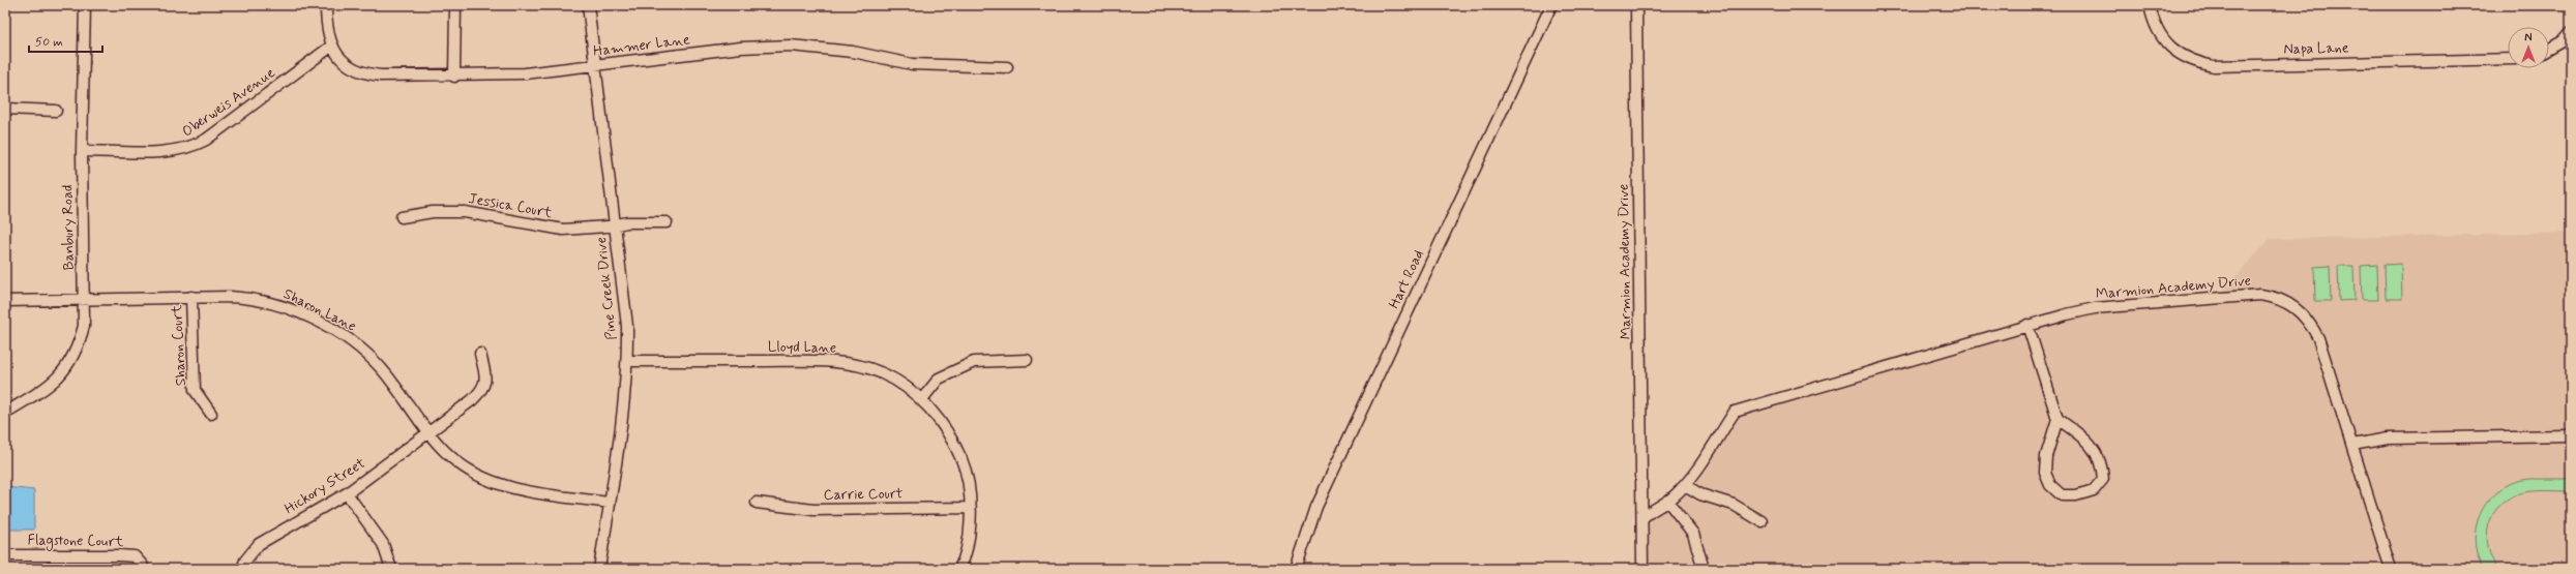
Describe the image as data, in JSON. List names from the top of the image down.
{
  "streets": {
    "street": [
      "Hammer Lane",
      "Napa Lane",
      "Oberweis Avenue",
      "Jessica Court",
      "Banbury Road",
      "Marmion Academy Drive",
      "Hart Road",
      "Pine Creek Drive",
      "Sharon Lane",
      "Sharon Court",
      "Lloyd Lane",
      "Hickory Street",
      "Carrie Court",
      "Flagstone Court"
    ]
  },
  "crossings": [
    ["Hammer Lane", "Oberweis Avenue"],
    ["Hammer Lane", "Pine Creek Drive"],
    ["Oberweis Avenue", "Banbury Road"],
    ["Jessica Court", "Pine Creek Drive"],
    ["Banbury Road", "Sharon Lane"],
    ["Pine Creek Drive", "Sharon Lane"],
    ["Pine Creek Drive", "Lloyd Lane"],
    ["Sharon Lane", "Sharon Court"],
    ["Sharon Lane", "Hickory Street"]
  ],
  "scale_bar": "50 m",
  "north": "top"
}
